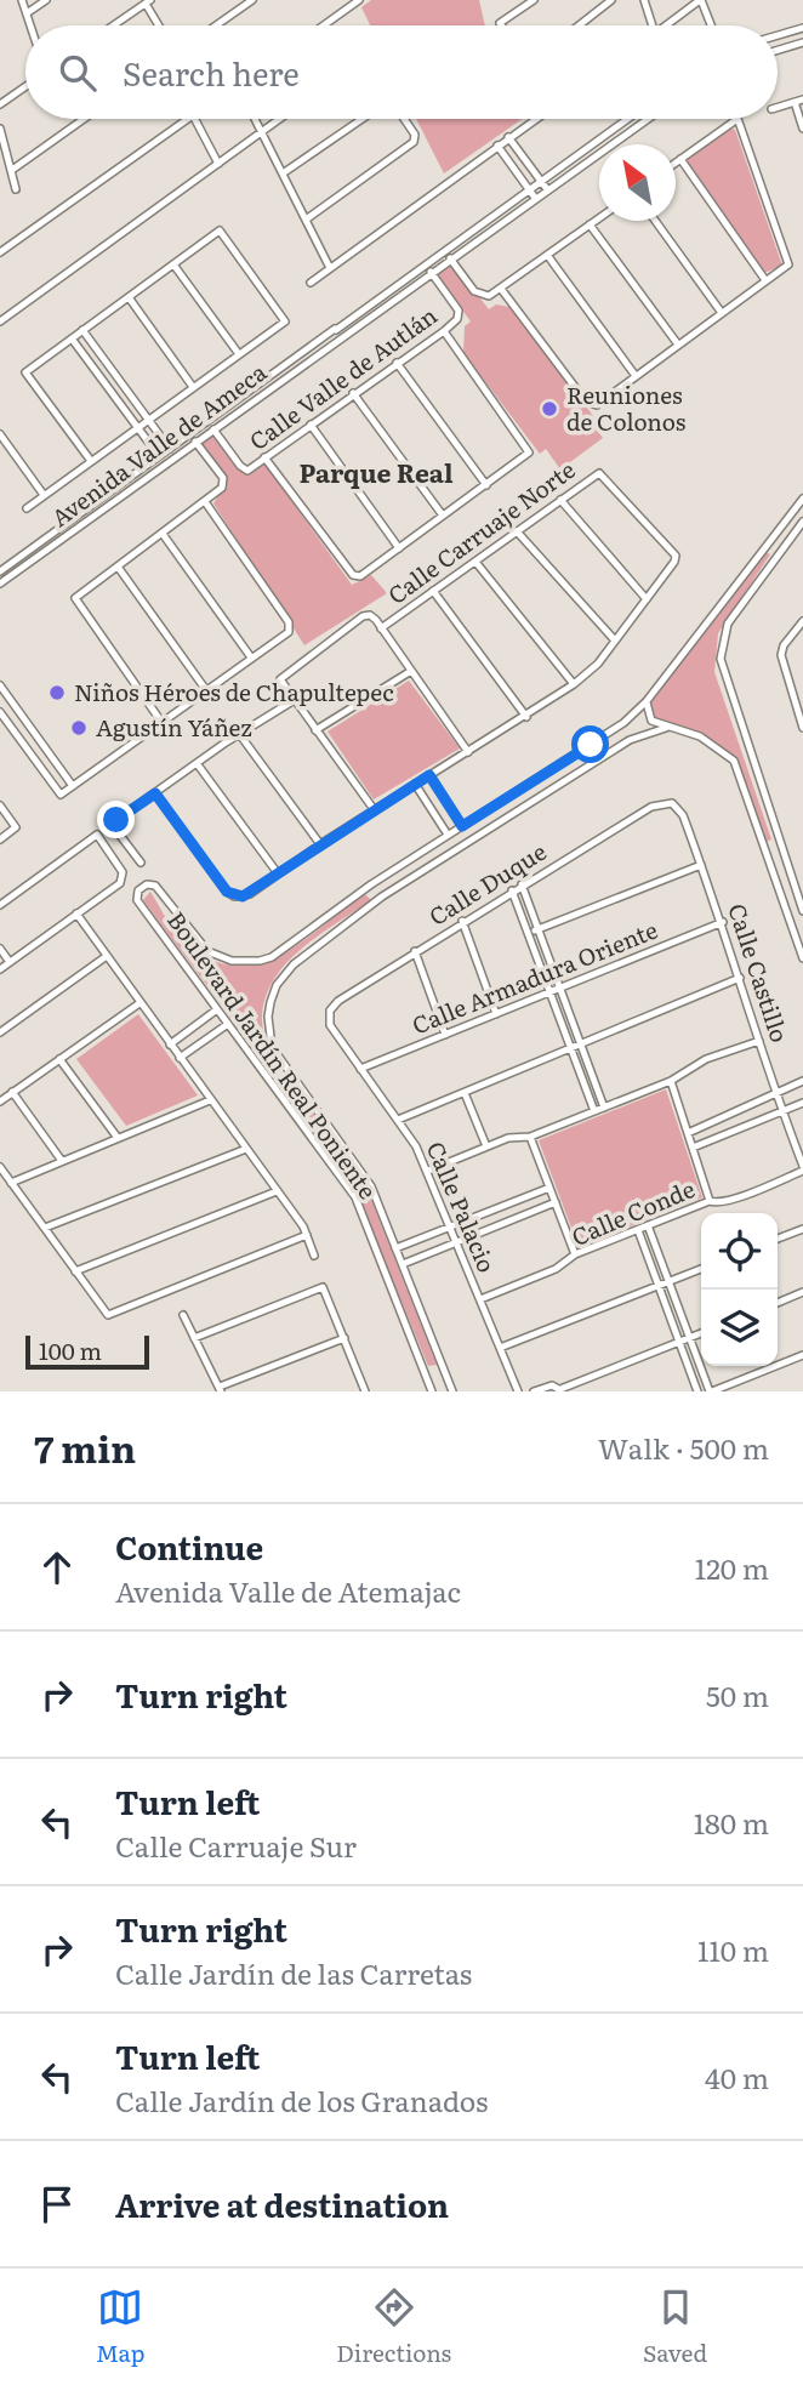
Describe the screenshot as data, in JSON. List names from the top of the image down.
{
  "streets": {
    "street": [
      "Calle Valle de Autlán",
      "Avenida Valle de Ameca",
      "Calle Carruaje Norte",
      "Calle Duque",
      "Calle Castillo",
      "Calle Armadura Oriente",
      "Boulevard Jardín Real Poniente",
      "Calle Palacio",
      "Calle Conde"
    ]
  },
  "crossings": [
    ["Calle Valle de Autlán", "Avenida Valle de Ameca"],
    ["Calle Duque", "Calle Castillo"],
    ["Calle Duque", "Calle Palacio"],
    ["Calle Castillo", "Calle Armadura Oriente"],
    ["Calle Castillo", "Calle Conde"],
    ["Calle Armadura Oriente", "Calle Palacio"],
    ["Calle Palacio", "Calle Conde"]
  ],
  "districts": ["Parque Real"],
  "places": ["Reuniones de Colonos", "Niños Héroes de Chapultepec", "Agustín Yáñez"],
  "scale_bar": "100 m",
  "north": "top left",
  "page": {
    "search": "Search here",
    "scale": "100 m",
    "heading": ["7 min", "Walk · 500 m"],
    "list": [
      ["Continue", "Avenida Valle de Atemajac", "120 m"],
      ["Turn right", "50 m"],
      ["Turn left", "Calle Carruaje Sur", "180 m"],
      ["Turn right", "Calle Jardín de las Carretas", "110 m"],
      ["Turn left", "Calle Jardín de los Granados", "40 m"],
      "Arrive at destination"
    ],
    "nav": ["Map", "Directions", "Saved"]
  }
}
